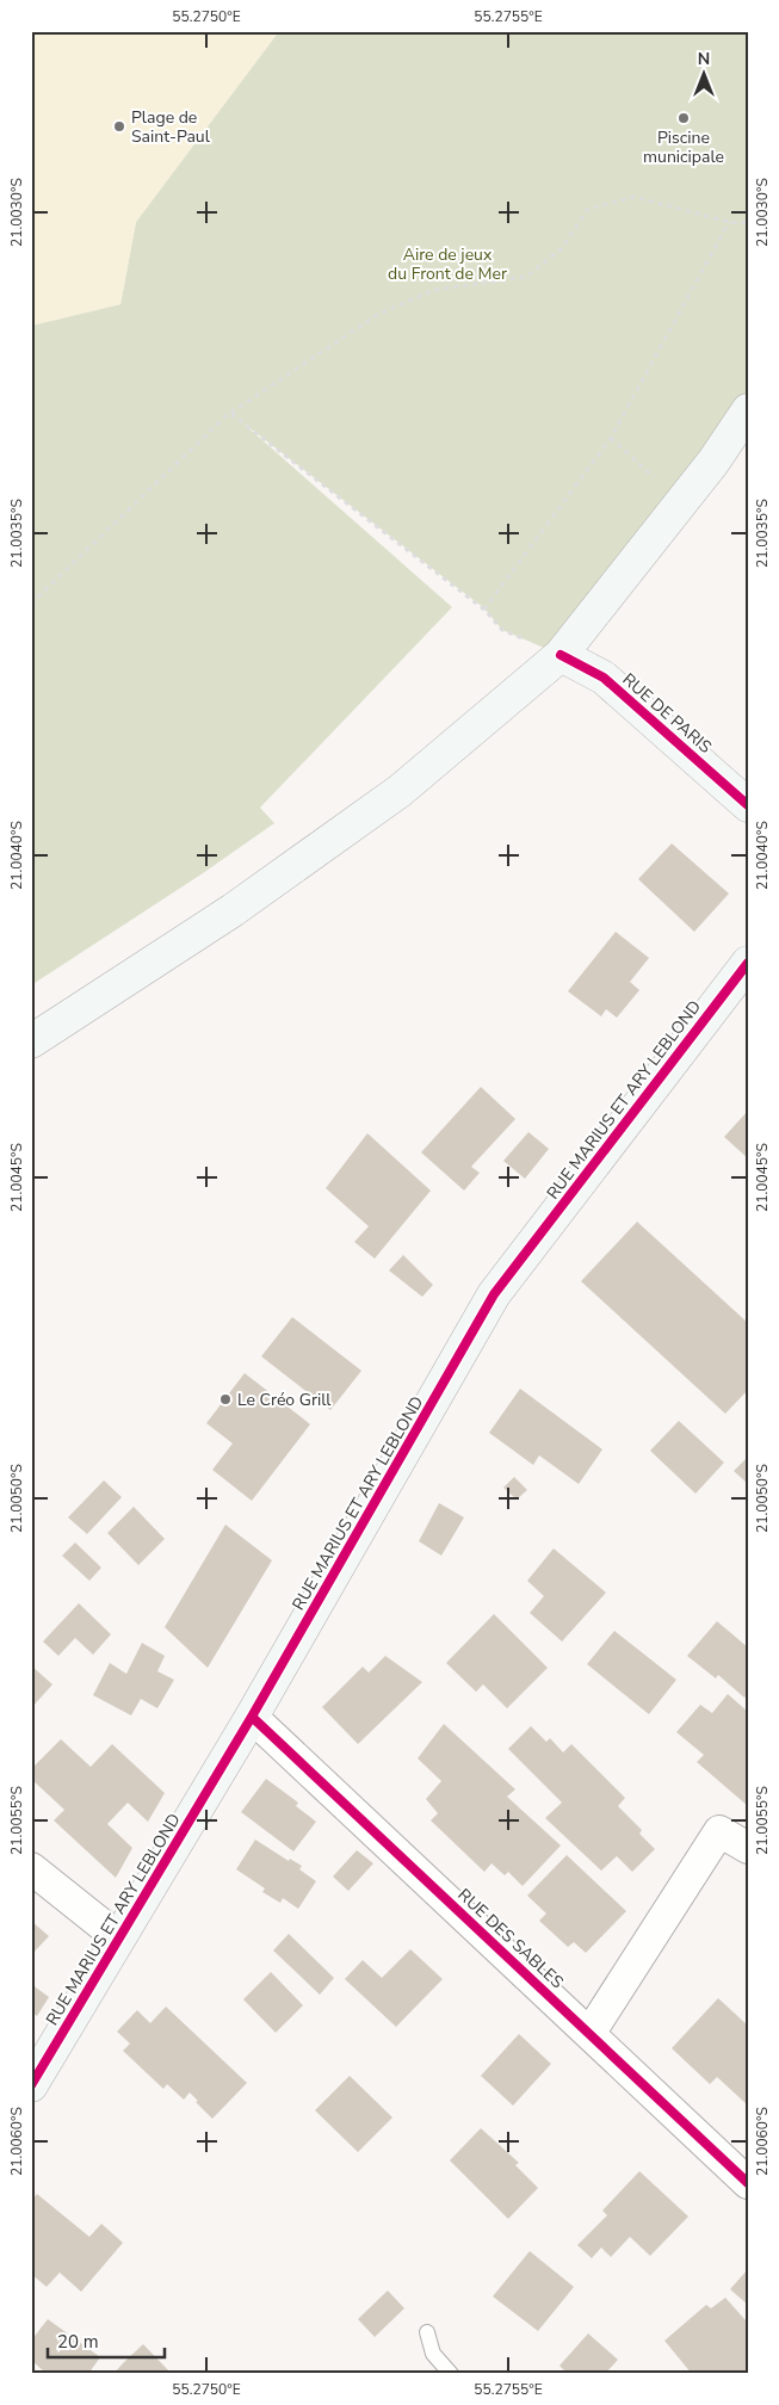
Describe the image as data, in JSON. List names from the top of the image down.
{
  "streets": {
    "street": ["RUE DE PARIS", "RUE MARIUS ET ARY LEBLOND", "RUE DES SABLES"]
  },
  "crossings": [
    ["RUE MARIUS ET ARY LEBLOND", "RUE DES SABLES"]
  ],
  "parks": ["Aire de jeux du Front de Mer"],
  "places": ["Piscine municipale", "Plage de Saint-Paul", "Le Créo Grill"],
  "scale_bar": "20 m",
  "north": "top",
  "coordinates": [
    "55.2750°E",
    "55.2755°E",
    "21.0030°S",
    "21.0035°S",
    "21.0040°S",
    "21.0045°S",
    "21.0050°S",
    "21.0055°S",
    "21.0060°S"
  ]
}
